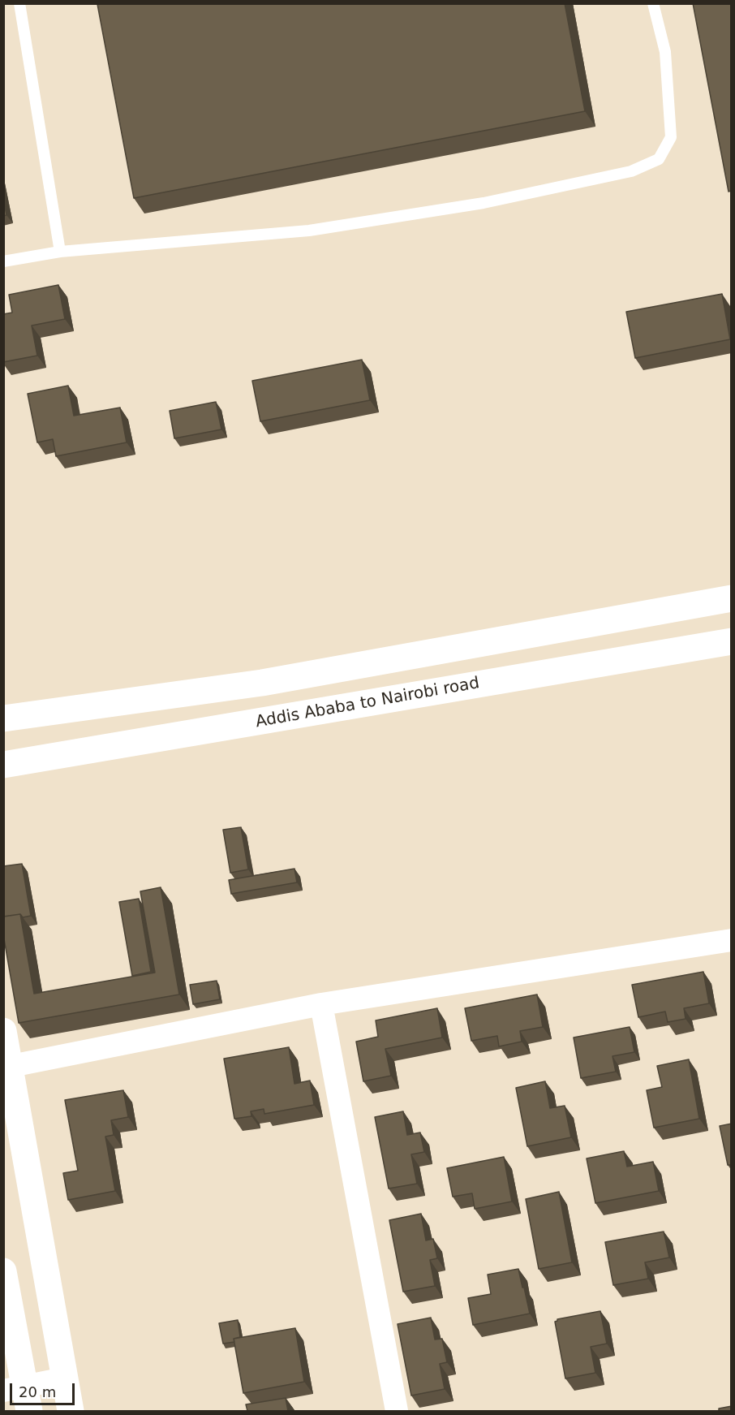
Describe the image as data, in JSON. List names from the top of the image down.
{
  "streets": {
    "main road": ["Addis Ababa to Nairobi road"]
  },
  "scale_bar": "20 m"
}
